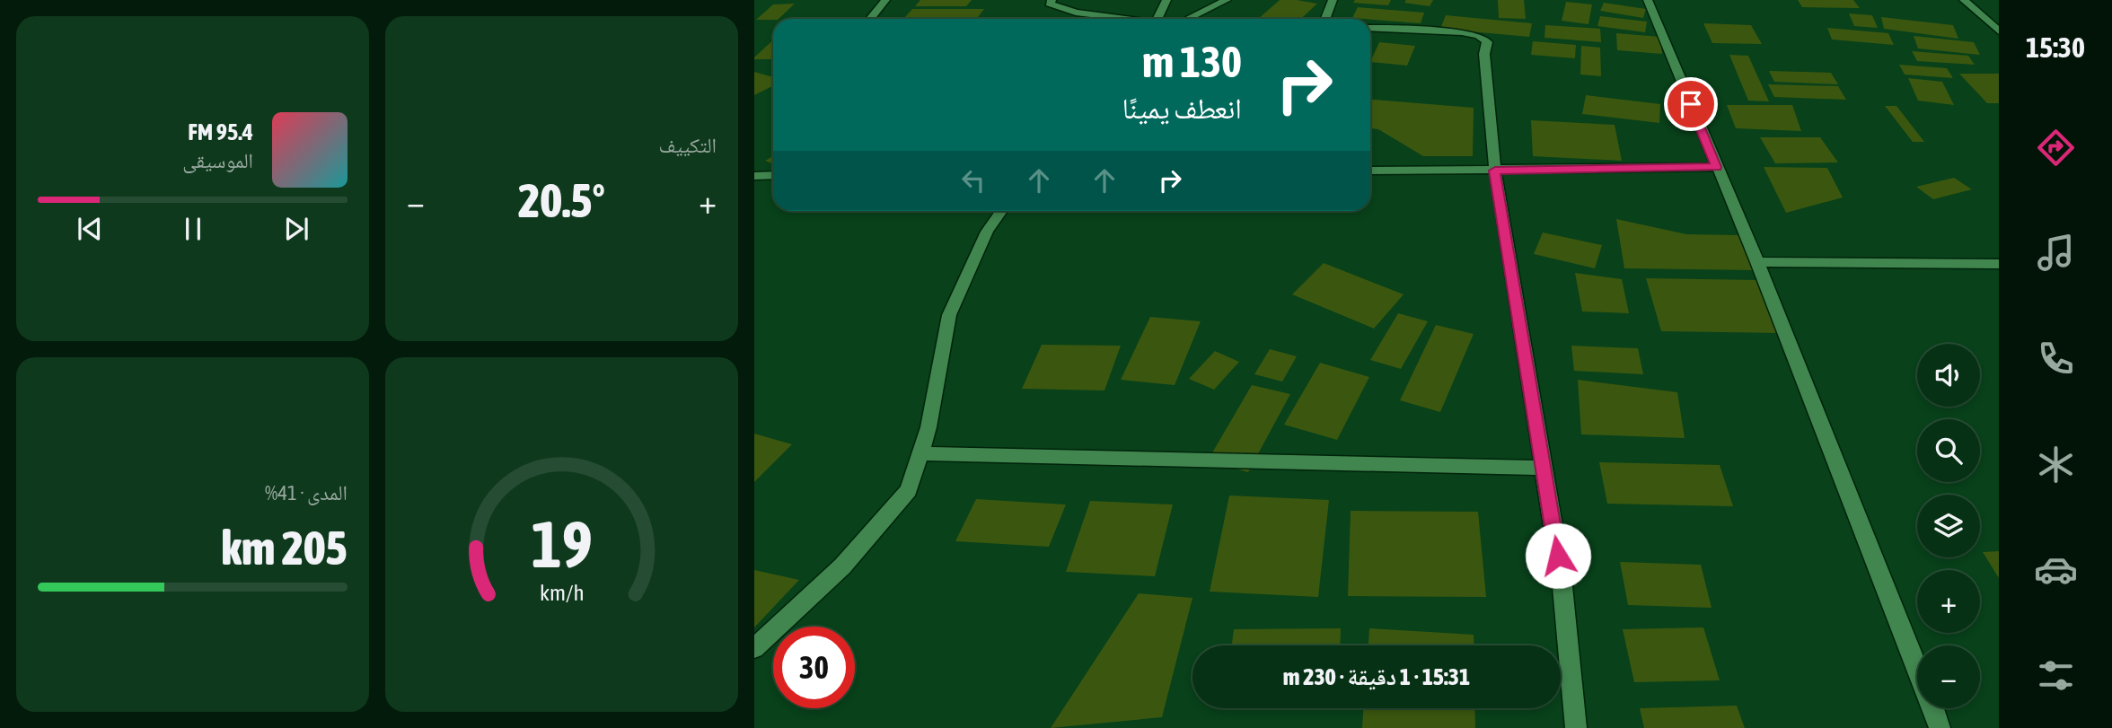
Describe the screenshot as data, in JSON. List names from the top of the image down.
{
  "page": {
    "tabs": "15:30",
    "tile": [
      "التكييف",
      ["المدى · 41%", "205 km"]
    ],
    "turn": ["130 m", "انعطف يمينًا"],
    "song": ["95.4 FM", "الموسيقى"],
    "heat": ["−", "20.5°", "+"],
    "map_buttons": ["+", "−"],
    "limit": "30",
    "trip": "15:31 · 1 دقيقة · 230 m",
    "gauge": ["19", "km/h"]
  }
}
